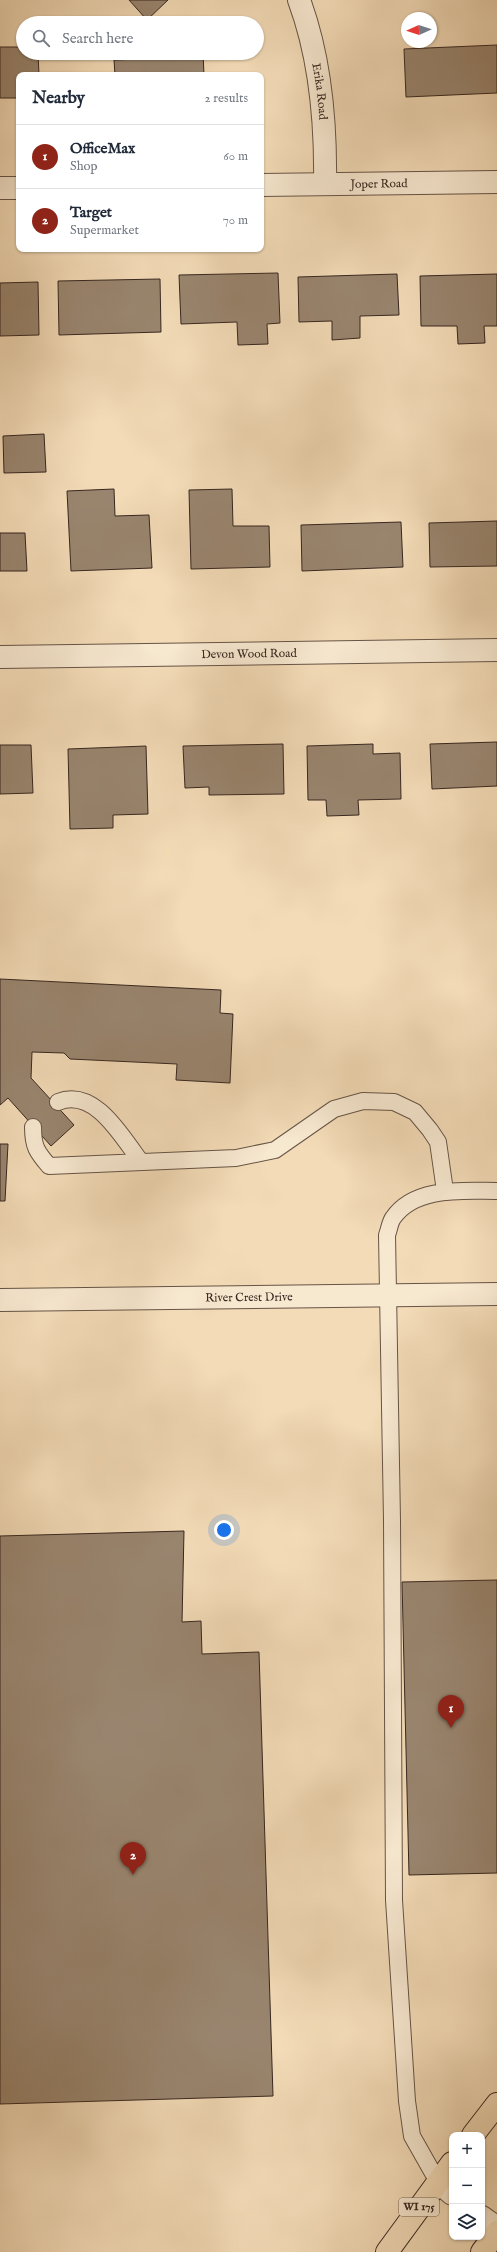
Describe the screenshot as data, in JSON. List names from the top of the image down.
{
  "streets": {
    "main road": ["WI 175"],
    "street": [
      "Erika Road",
      "Joper Road",
      "Devon Wood Road",
      "River Crest Drive"
    ]
  },
  "crossings": [
    ["Erika Road", "Joper Road"]
  ],
  "north": "left",
  "page": {
    "search": "Search here",
    "heading": ["Nearby", "2 results"],
    "list": [
      {
        "mark": "1",
        "name": "OfficeMax",
        "note": "Shop",
        "value": "60 m"
      },
      {
        "mark": "2",
        "name": "Target",
        "note": "Supermarket",
        "value": "70 m"
      }
    ],
    "pins": ["1", "2"],
    "map_buttons": ["+", "−"]
  }
}
